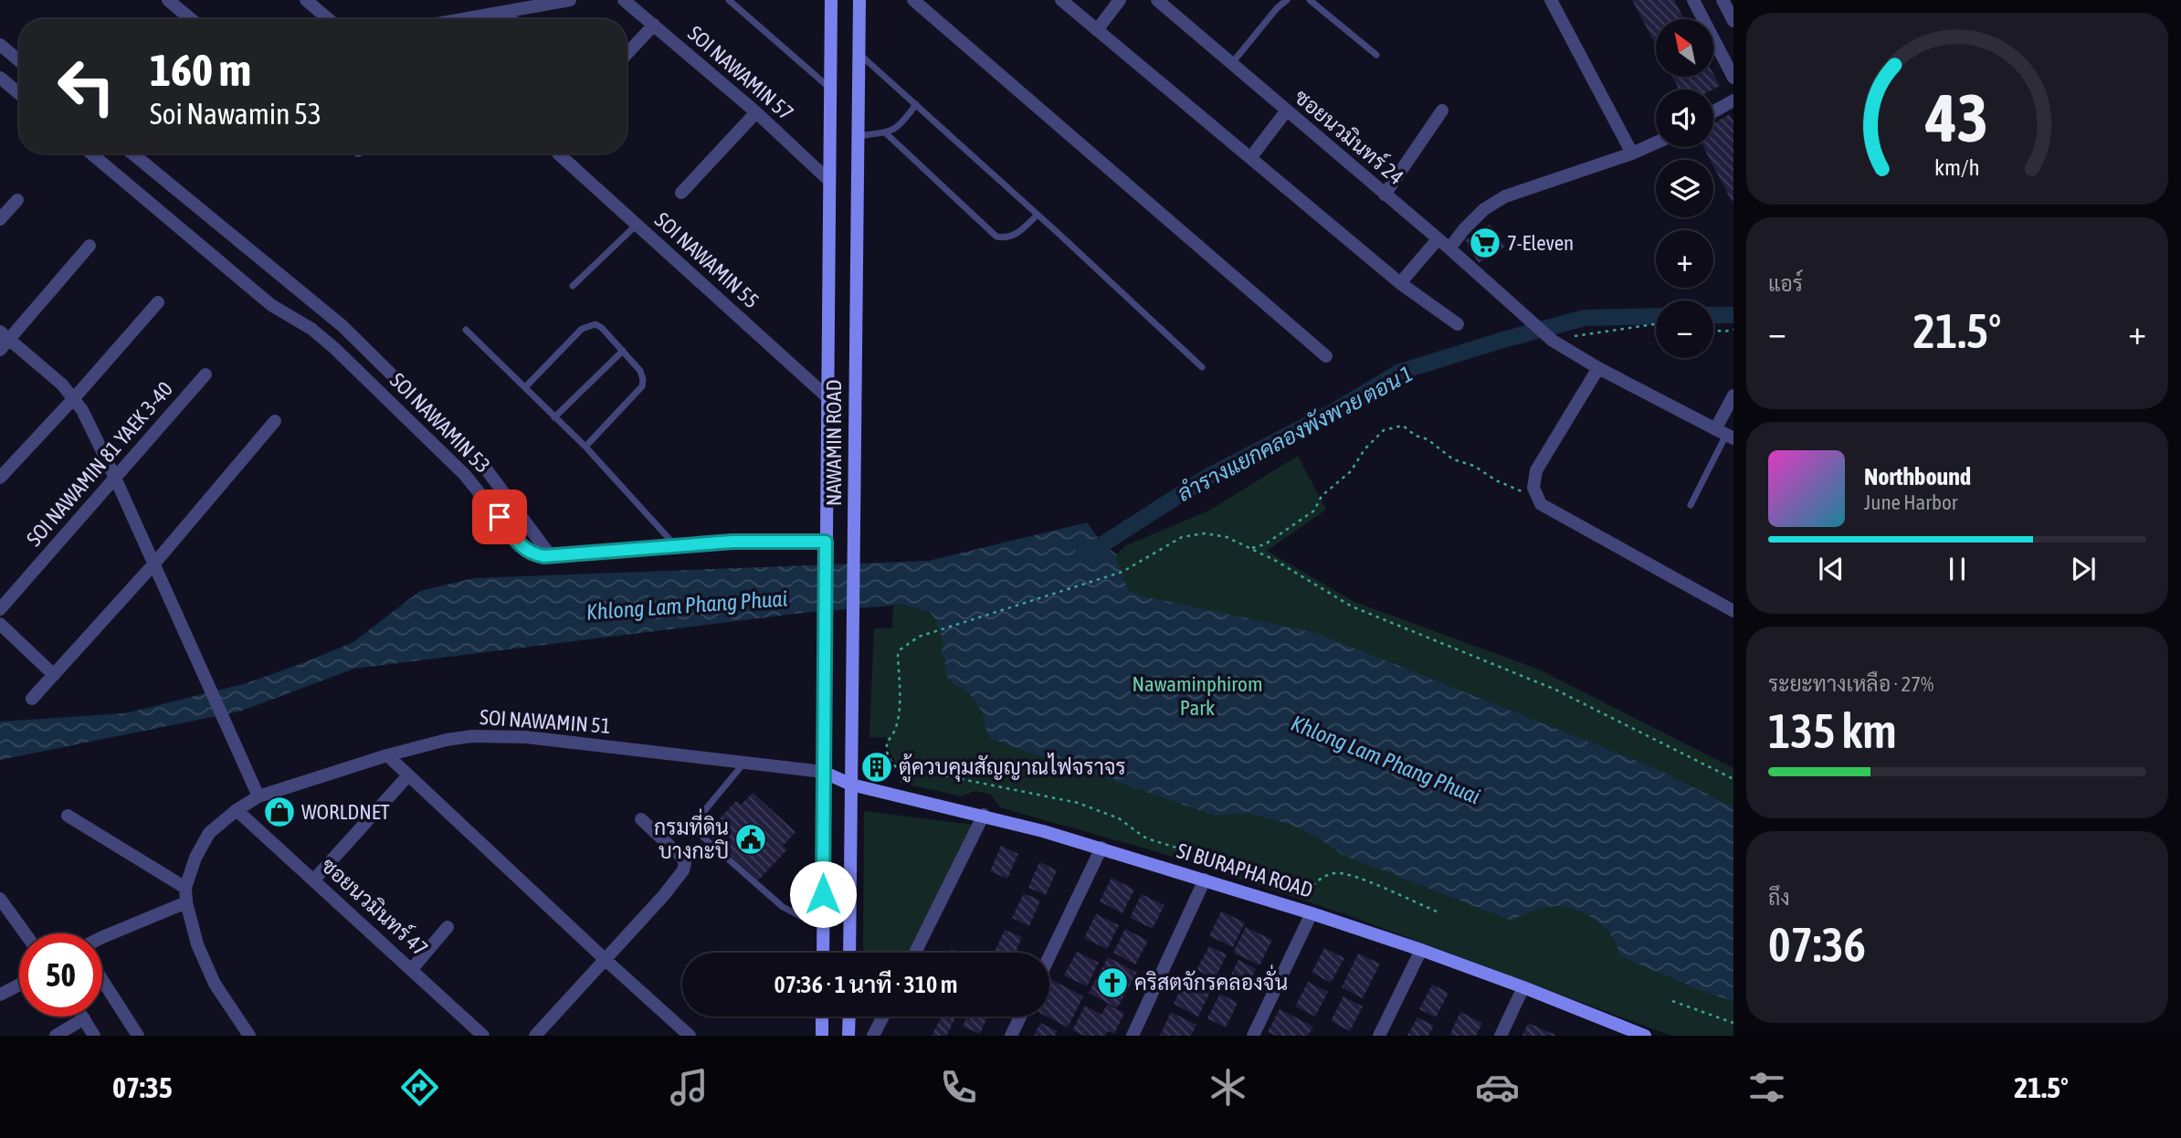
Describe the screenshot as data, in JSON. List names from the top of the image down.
{
  "streets": {
    "main road": ["NAWAMIN ROAD", "SI BURAPHA ROAD"],
    "street": [
      "SOI NAWAMIN 57",
      "ซอยนวมินทร์ 24",
      "SOI NAWAMIN 55",
      "SOI NAWAMIN 53",
      "SOI NAWAMIN 81 YAEK 3-40",
      "SOI NAWAMIN 51",
      "ซอยนวมินทร์ 47"
    ]
  },
  "crossings": [
    ["SOI NAWAMIN 57", "NAWAMIN ROAD"],
    ["SOI NAWAMIN 55", "NAWAMIN ROAD"],
    ["SOI NAWAMIN 53", "NAWAMIN ROAD"],
    ["NAWAMIN ROAD", "SOI NAWAMIN 51"],
    ["NAWAMIN ROAD", "SI BURAPHA ROAD"],
    ["SOI NAWAMIN 51", "SI BURAPHA ROAD"],
    ["SOI NAWAMIN 51", "ซอยนวมินทร์ 47"]
  ],
  "water": ["ลำรางแยกคลองพังพวย ตอน 1", "Khlong Lam Phang Phuai"],
  "parks": ["Nawaminphirom Park"],
  "places": {
    "supermarket": ["7-Eleven"],
    "building": ["ตู้ควบคุมสัญญาณไฟจราจร"],
    "shop": ["WORLDNET"],
    "public building": ["กรมที่ดิน บางกะปิ"],
    "church": ["คริสตจักรคลองจั่น"]
  },
  "north": "top left",
  "page": {
    "map_buttons": ["+", "−"],
    "turn": ["160 m", "Soi Nawamin 53"],
    "tile": [
      "แอร์",
      ["ระยะทางเหลือ · 27%", "135 km"],
      ["ถึง", "07:36"]
    ],
    "heat": ["−", "21.5°", "+"],
    "song": ["Northbound", "June Harbor"],
    "limit": "50",
    "trip": "07:36 · 1 นาที · 310 m",
    "tabs": ["07:35", "21.5°"],
    "gauge": ["43", "km/h"]
  }
}
